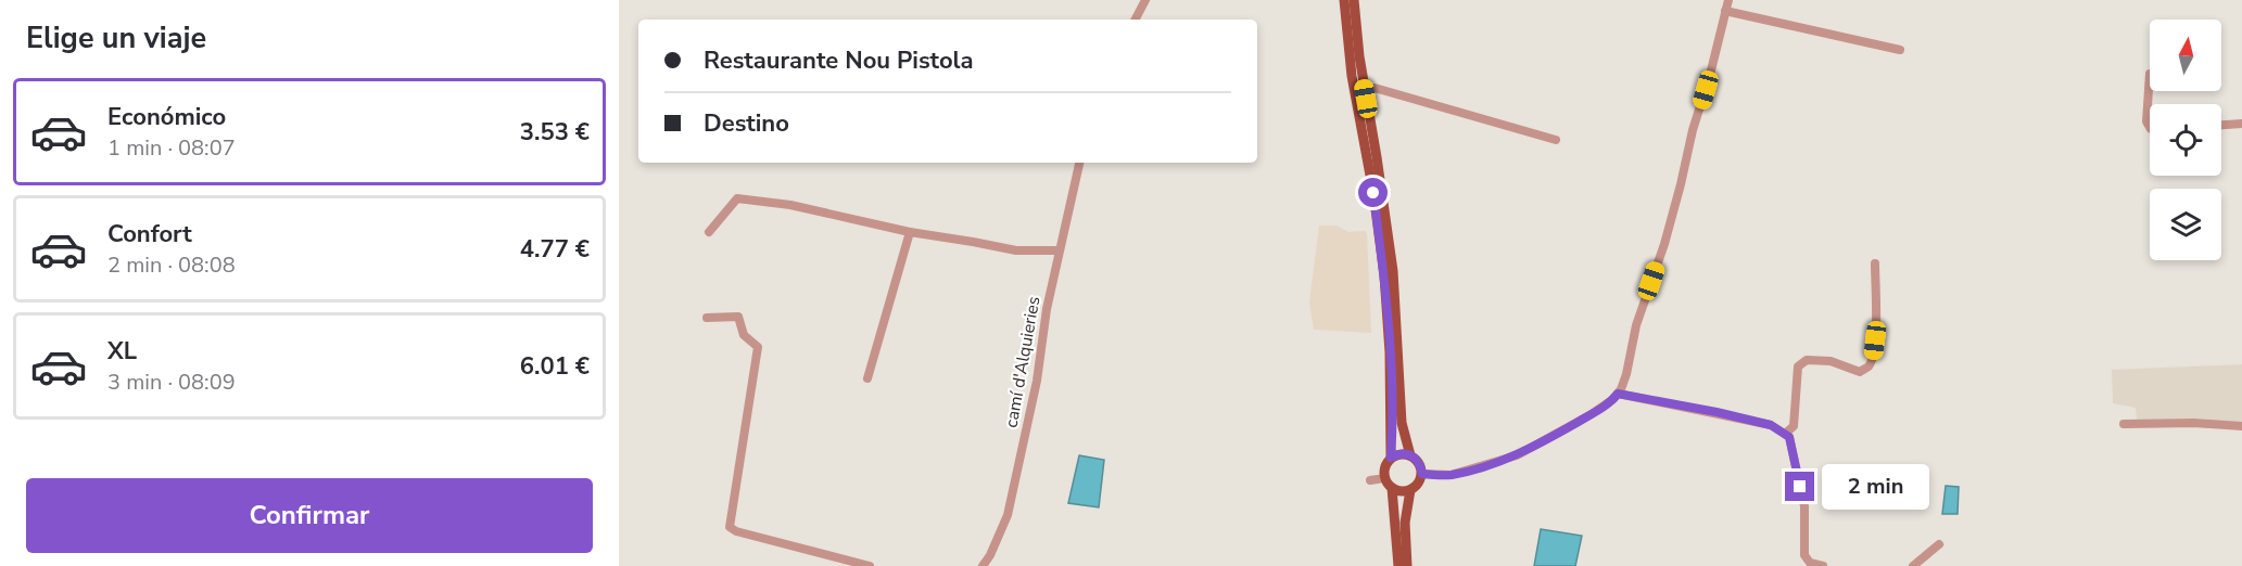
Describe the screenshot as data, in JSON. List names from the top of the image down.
{
  "streets": {
    "street": ["camí d'Alquieries"]
  },
  "north": "top",
  "page": {
    "heading": "Elige un viaje",
    "banner": ["Restaurante Nou Pistola", "Destino"],
    "list": [
      {
        "name": "Económico",
        "note": "1 min · 08:07",
        "value": "3.53 €"
      },
      {
        "name": "Confort",
        "note": "2 min · 08:08",
        "value": "4.77 €"
      },
      {
        "name": "XL",
        "note": "3 min · 08:09",
        "value": "6.01 €"
      }
    ],
    "bubble": "2 min",
    "buttons": "Confirmar"
  }
}
